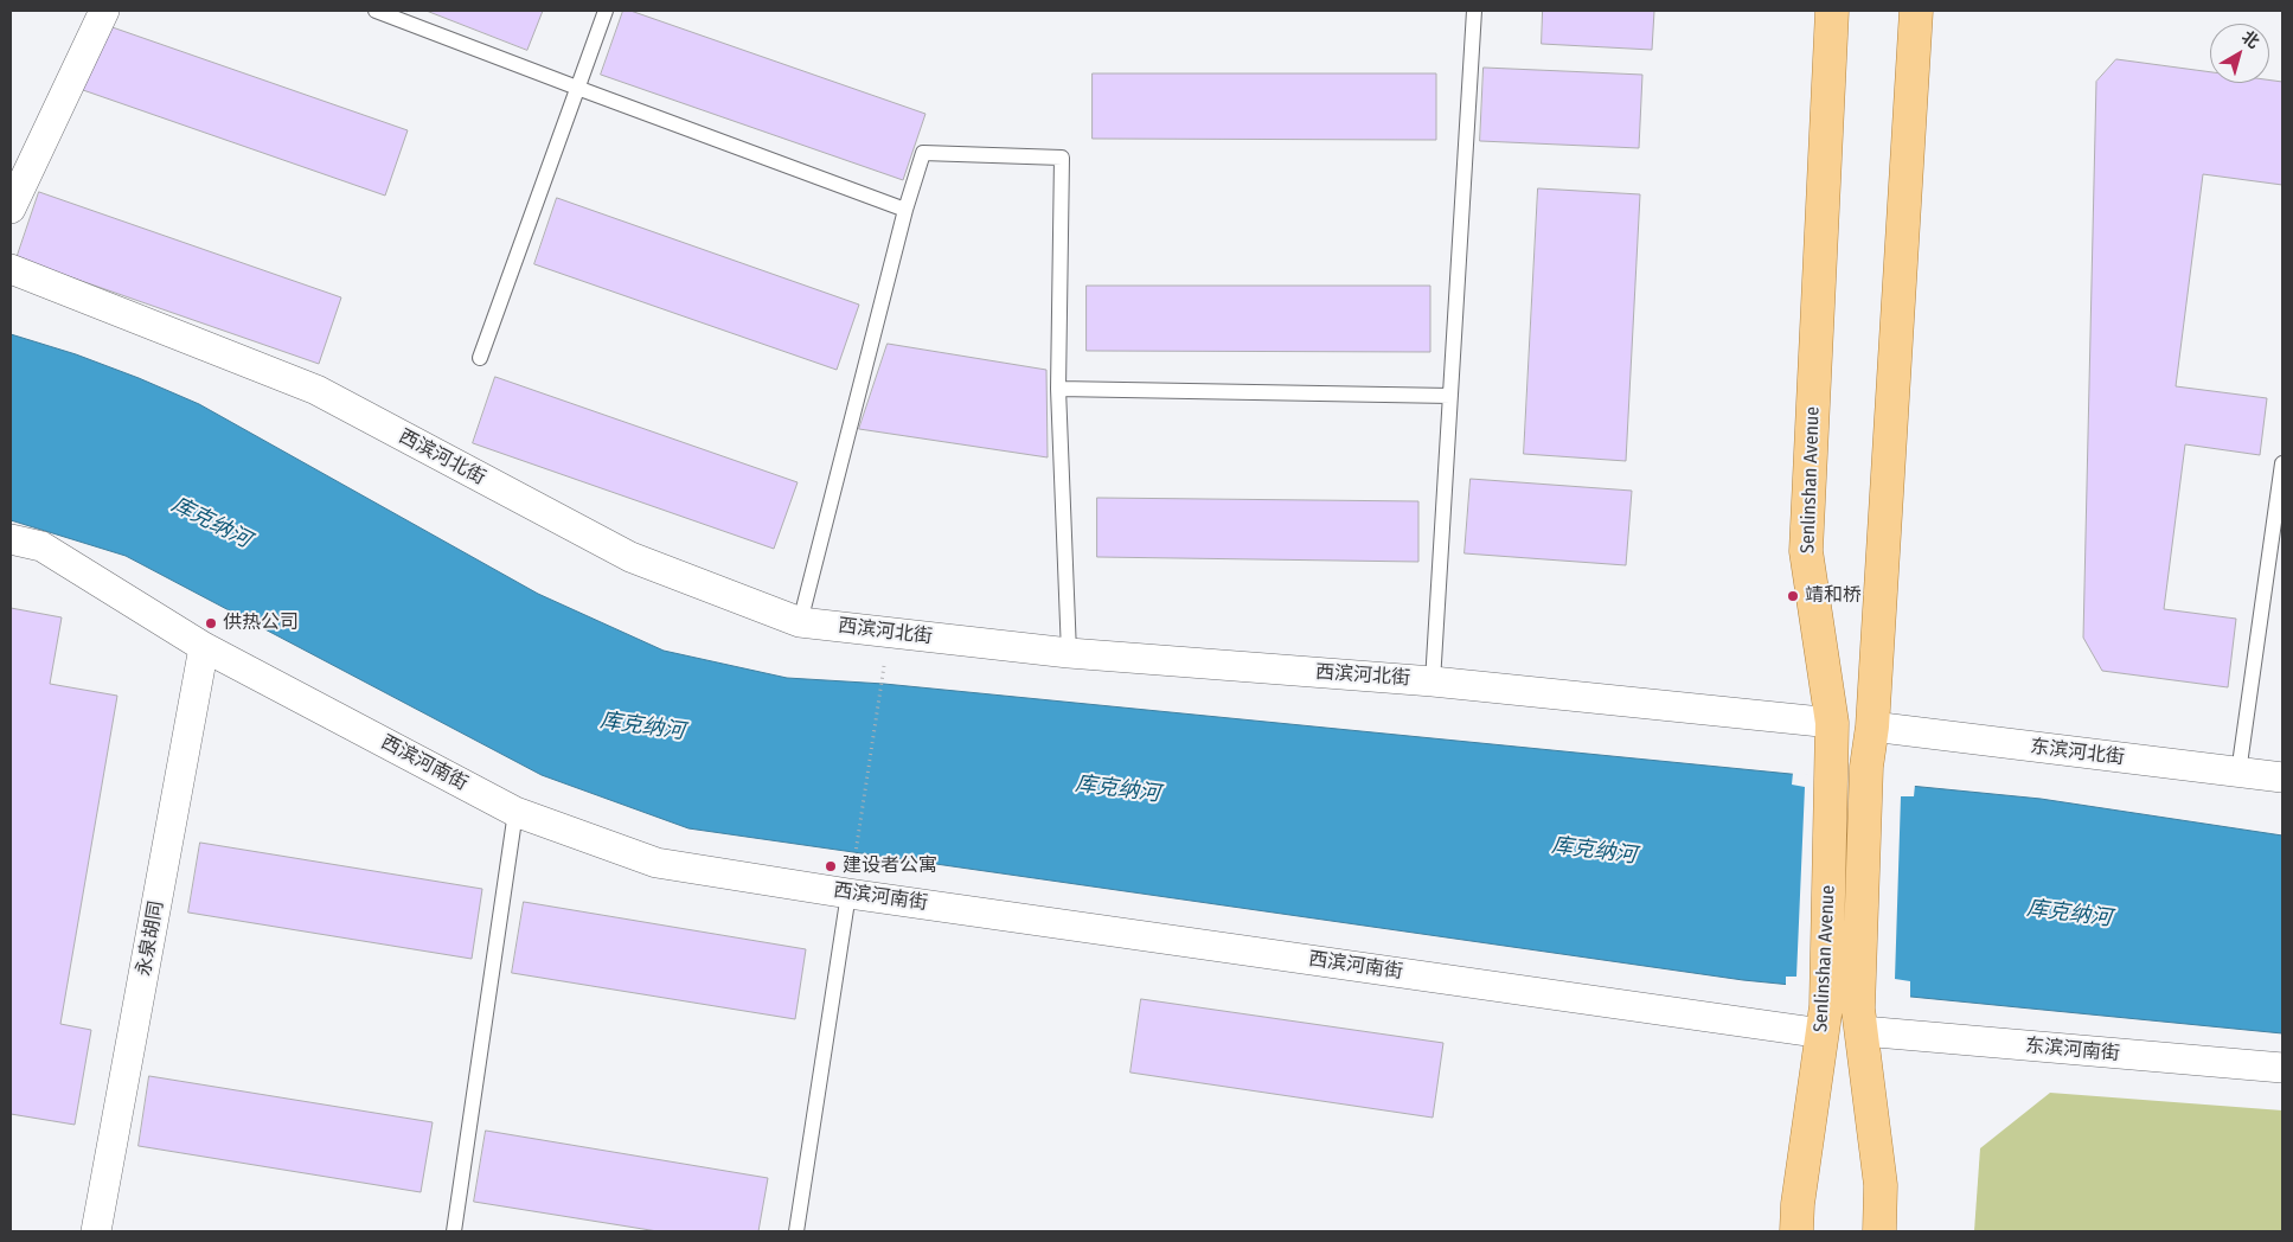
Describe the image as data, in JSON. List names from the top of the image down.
{
  "streets": {
    "main road": ["Senlinshan Avenue"],
    "street": [
      "西滨河北街",
      "东滨河北街",
      "西滨河南街",
      "永泉胡同",
      "东滨河南街"
    ]
  },
  "crossings": [
    ["西滨河北街", "Senlinshan Avenue"],
    ["Senlinshan Avenue", "东滨河北街"],
    ["Senlinshan Avenue", "西滨河南街"],
    ["Senlinshan Avenue", "东滨河南街"],
    ["西滨河南街", "永泉胡同"]
  ],
  "water": ["库克纳河"],
  "places": ["靖和桥", "供热公司", "建设者公寓"],
  "north": "top right"
}
